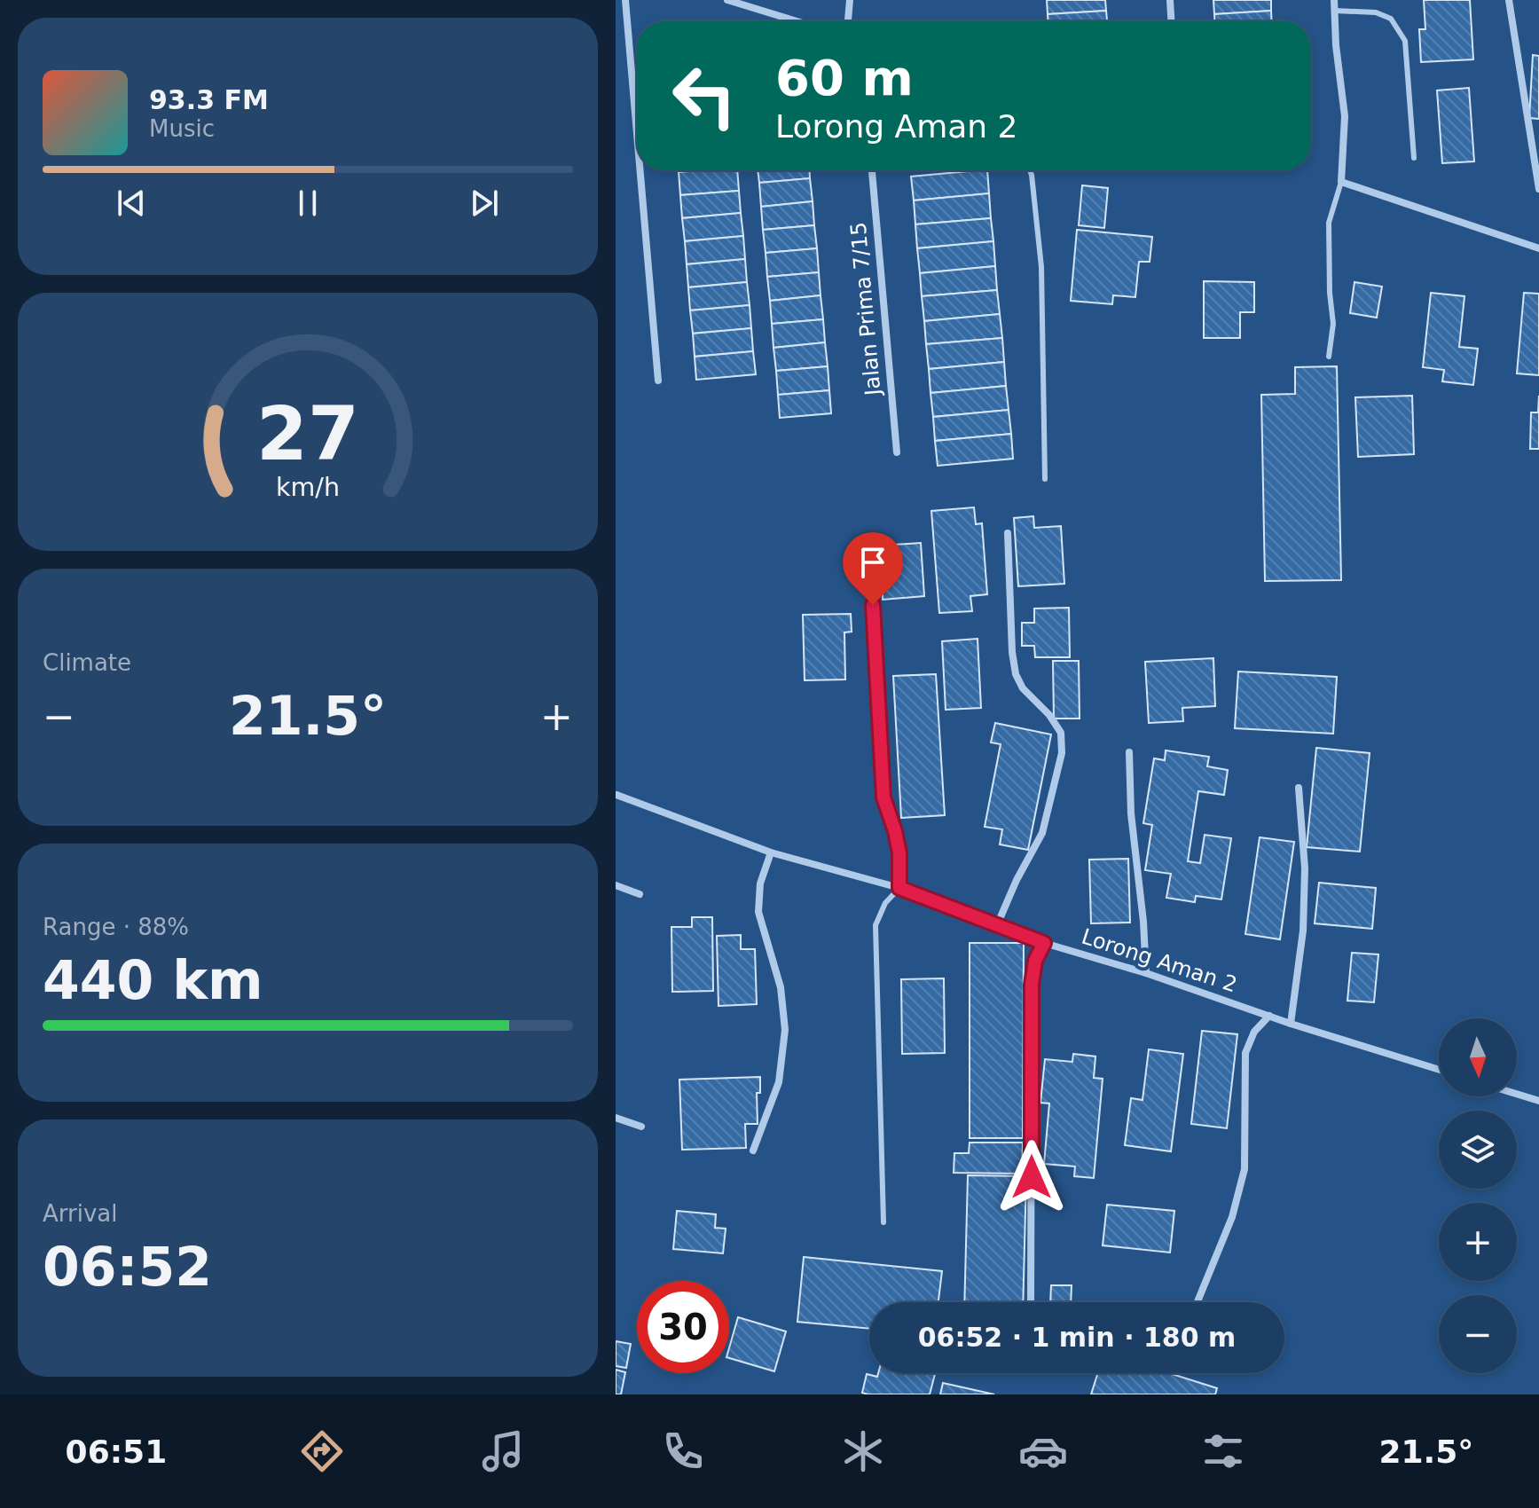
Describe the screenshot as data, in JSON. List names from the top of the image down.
{
  "streets": {
    "street": ["Jalan Prima 7/15", "Lorong Aman 2"]
  },
  "north": "bottom",
  "page": {
    "turn": ["60 m", "Lorong Aman 2"],
    "song": ["93.3 FM", "Music"],
    "tile": [
      "Climate",
      ["Range · 88%", "440 km"],
      ["Arrival", "06:52"]
    ],
    "heat": ["−", "21.5°", "+"],
    "map_buttons": ["+", "−"],
    "limit": "30",
    "trip": "06:52 · 1 min · 180 m",
    "tabs": ["06:51", "21.5°"],
    "gauge": ["27", "km/h"]
  }
}
